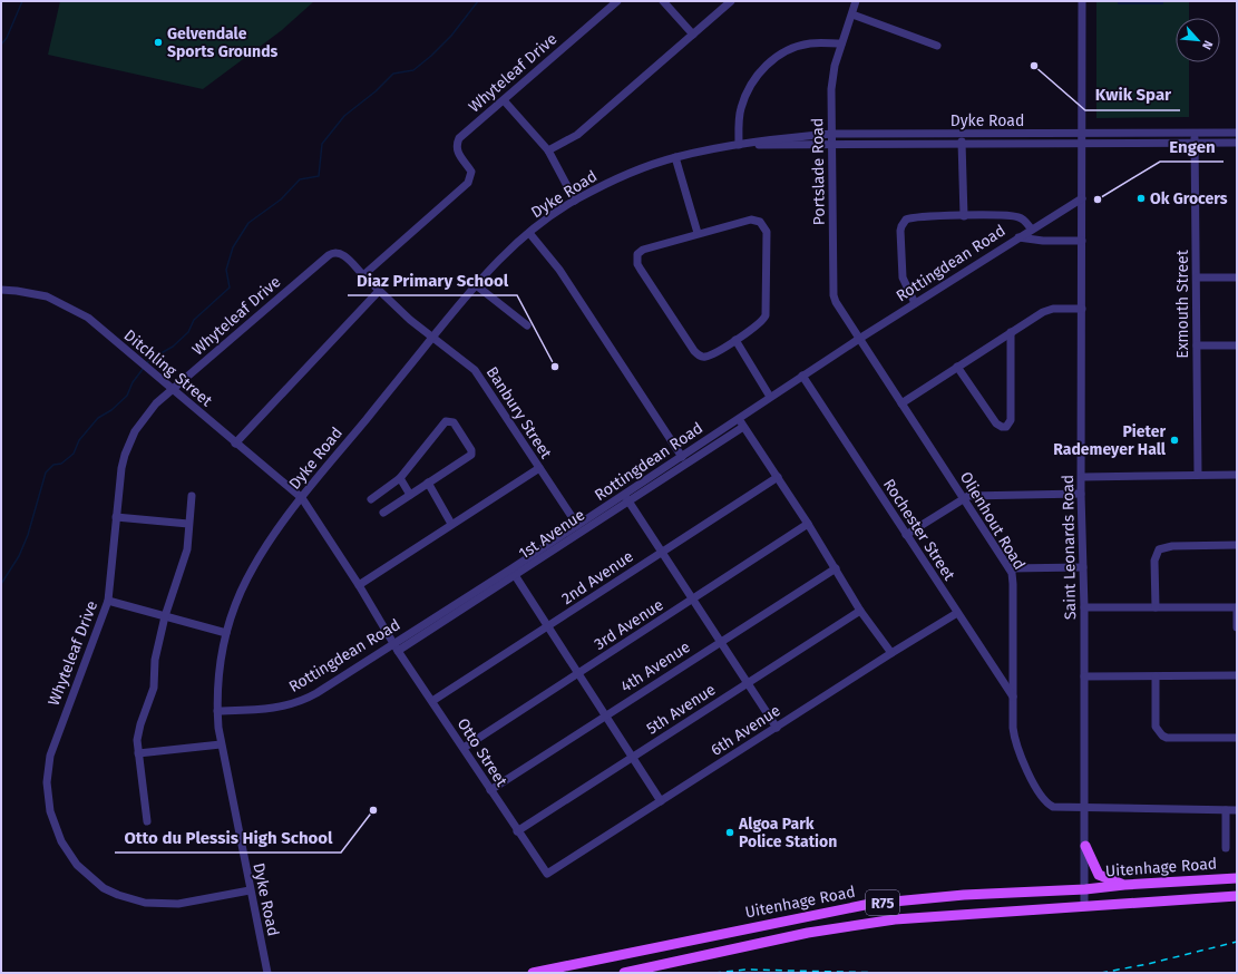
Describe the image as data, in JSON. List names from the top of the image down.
{
  "streets": {
    "main road": ["Uitenhage Road", "R75"],
    "street": [
      "Whyteleaf Drive",
      "Dyke Road",
      "Portslade Road",
      "Rottingdean Road",
      "Exmouth Street",
      "Ditchling Street",
      "Banbury Street",
      "Olienhout Road",
      "Rochester Street",
      "1st Avenue",
      "Saint Leonards Road",
      "2nd Avenue",
      "3rd Avenue",
      "4th Avenue",
      "5th Avenue",
      "6th Avenue",
      "Otto Street"
    ]
  },
  "crossings": [
    ["Whyteleaf Drive", "Dyke Road"],
    ["Whyteleaf Drive", "Ditchling Street"],
    ["Whyteleaf Drive", "Banbury Street"],
    ["Dyke Road", "Portslade Road"],
    ["Dyke Road", "Rottingdean Road"],
    ["Dyke Road", "Exmouth Street"],
    ["Dyke Road", "Ditchling Street"],
    ["Dyke Road", "Banbury Street"],
    ["Dyke Road", "Saint Leonards Road"],
    ["Portslade Road", "Rottingdean Road"],
    ["Portslade Road", "Olienhout Road"],
    ["Rottingdean Road", "Banbury Street"],
    ["Rottingdean Road", "Olienhout Road"],
    ["Rottingdean Road", "Rochester Street"],
    ["Rottingdean Road", "1st Avenue"],
    ["Rottingdean Road", "Saint Leonards Road"],
    ["Rottingdean Road", "Otto Street"],
    ["Ditchling Street", "Otto Street"],
    ["Olienhout Road", "Rochester Street"],
    ["Olienhout Road", "Saint Leonards Road"],
    ["Rochester Street", "6th Avenue"],
    ["1st Avenue", "Otto Street"],
    ["Saint Leonards Road", "Uitenhage Road"],
    ["2nd Avenue", "Otto Street"],
    ["3rd Avenue", "Otto Street"],
    ["4th Avenue", "Otto Street"],
    ["5th Avenue", "Otto Street"],
    ["6th Avenue", "Otto Street"]
  ],
  "places": [
    "Gelvendale Sports Grounds",
    "Kwik Spar",
    "Ok Grocers",
    "Engen",
    "Diaz Primary School",
    "Pieter Rademeyer Hall",
    "Otto du Plessis High School",
    "Algoa Park Police Station"
  ],
  "north": "bottom right"
}
